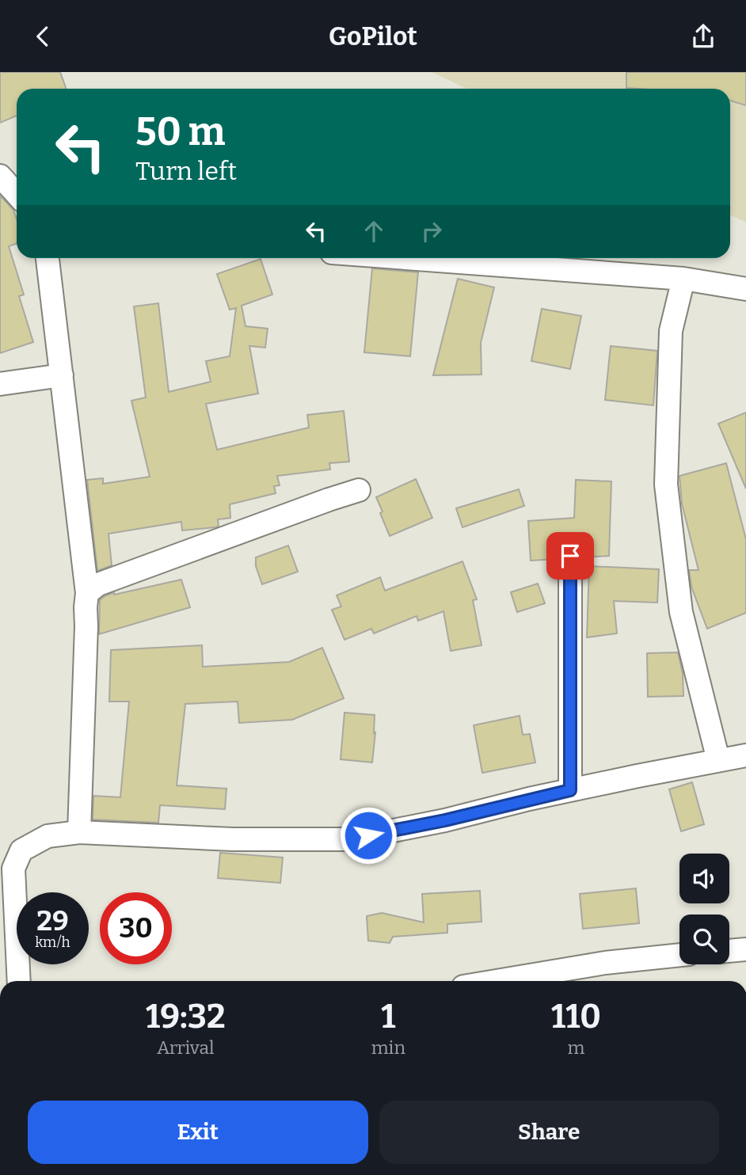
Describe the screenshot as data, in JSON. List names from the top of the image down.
{
  "page": {
    "header": "GoPilot",
    "turn": ["50 m", "Turn left"],
    "speed": "29 km/h",
    "limit": "30",
    "eta": [
      "19:32",
      "Arrival",
      "1",
      "min",
      "110",
      "m"
    ],
    "buttons": ["Exit", "Share"]
  }
}
